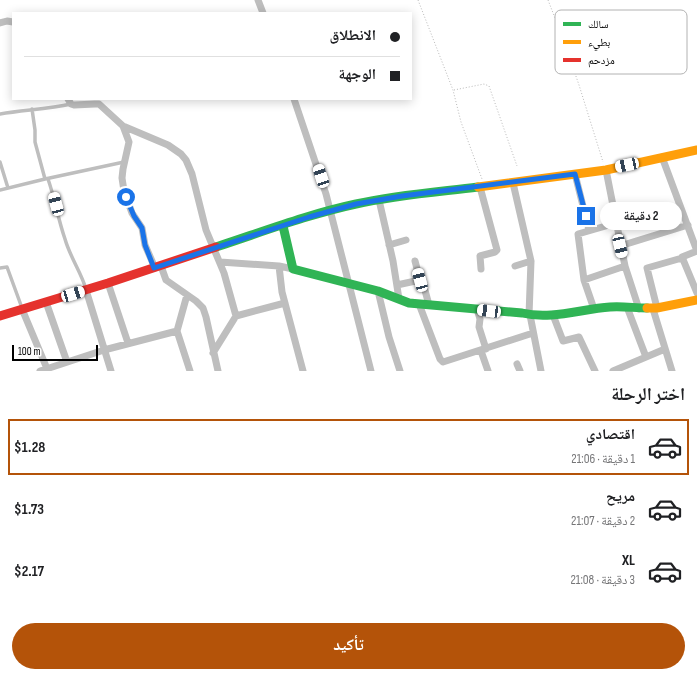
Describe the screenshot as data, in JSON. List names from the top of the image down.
{
  "legend": ["سالك", "بطيء", "مزدحم"],
  "scale_bar": "100 m",
  "page": {
    "banner": ["الانطلاق", "الوجهة"],
    "bubble": "2 دقيقة",
    "scale": "100 m",
    "heading": "اختر الرحلة",
    "list": [
      {
        "name": "اقتصادي",
        "note": "1 دقيقة · 21:06",
        "value": "$1.28"
      },
      {
        "name": "مريح",
        "note": "2 دقيقة · 21:07",
        "value": "$1.73"
      },
      {
        "name": "XL",
        "note": "3 دقيقة · 21:08",
        "value": "$2.17"
      }
    ],
    "buttons": "تأكيد"
  }
}
